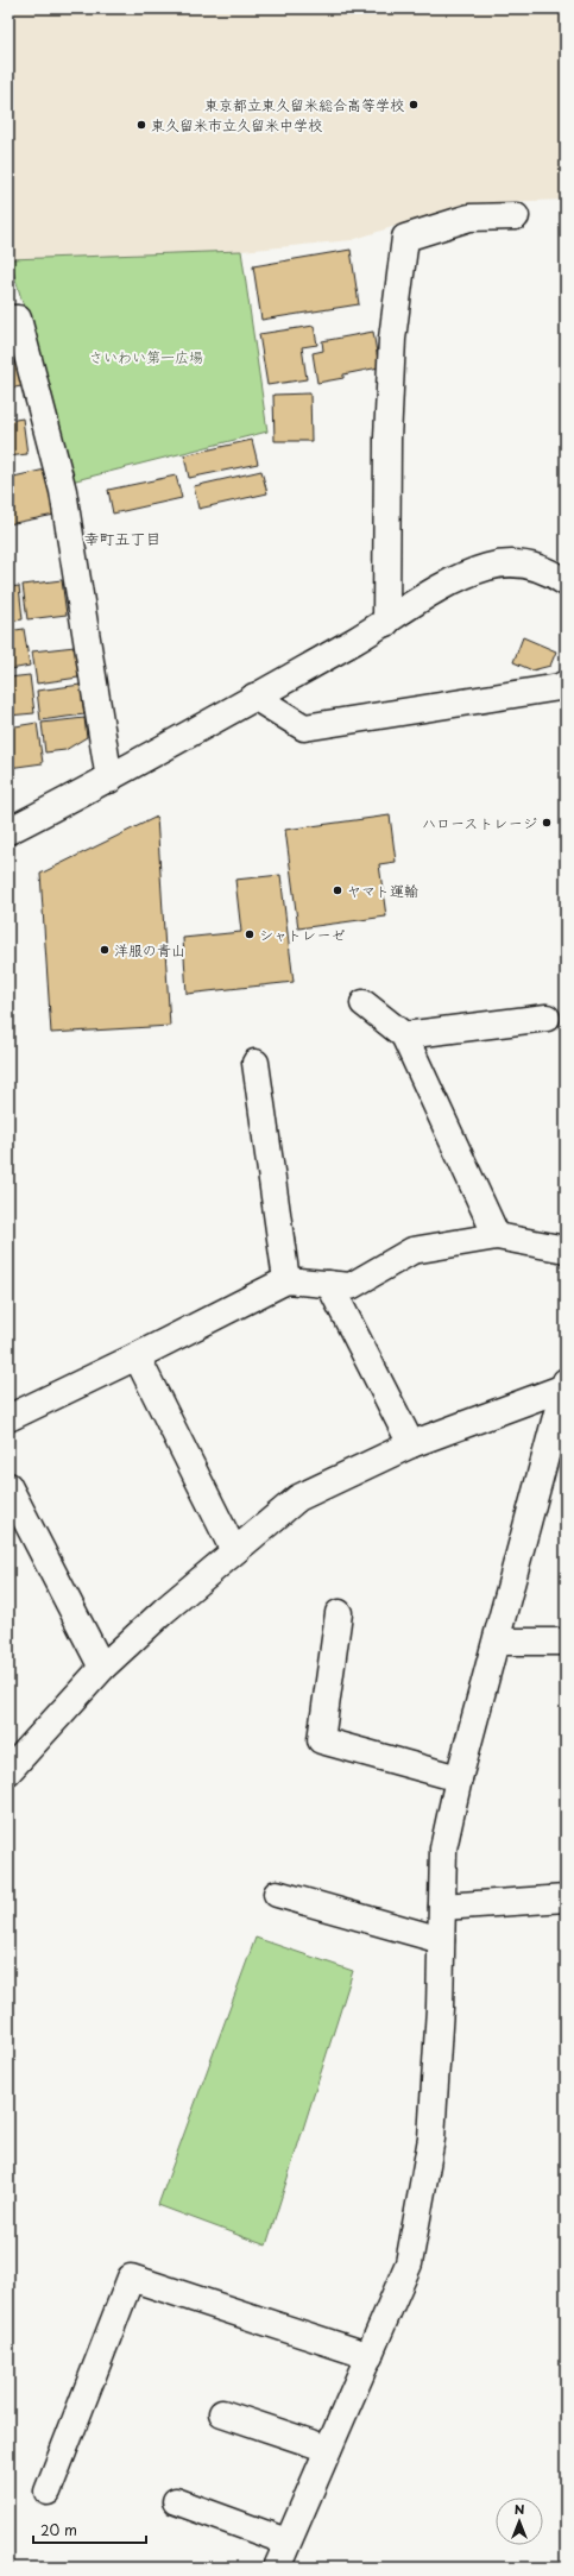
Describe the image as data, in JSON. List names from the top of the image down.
{
  "districts": ["幸町五丁目"],
  "parks": ["さいわい第一広場"],
  "places": [
    "東京都立東久留米総合高等学校",
    "東久留米市立久留米中学校",
    "ハローストレージ",
    "ヤマト運輸",
    "シャトレーゼ",
    "洋服の青山"
  ],
  "scale_bar": "20 m",
  "north": "top"
}
